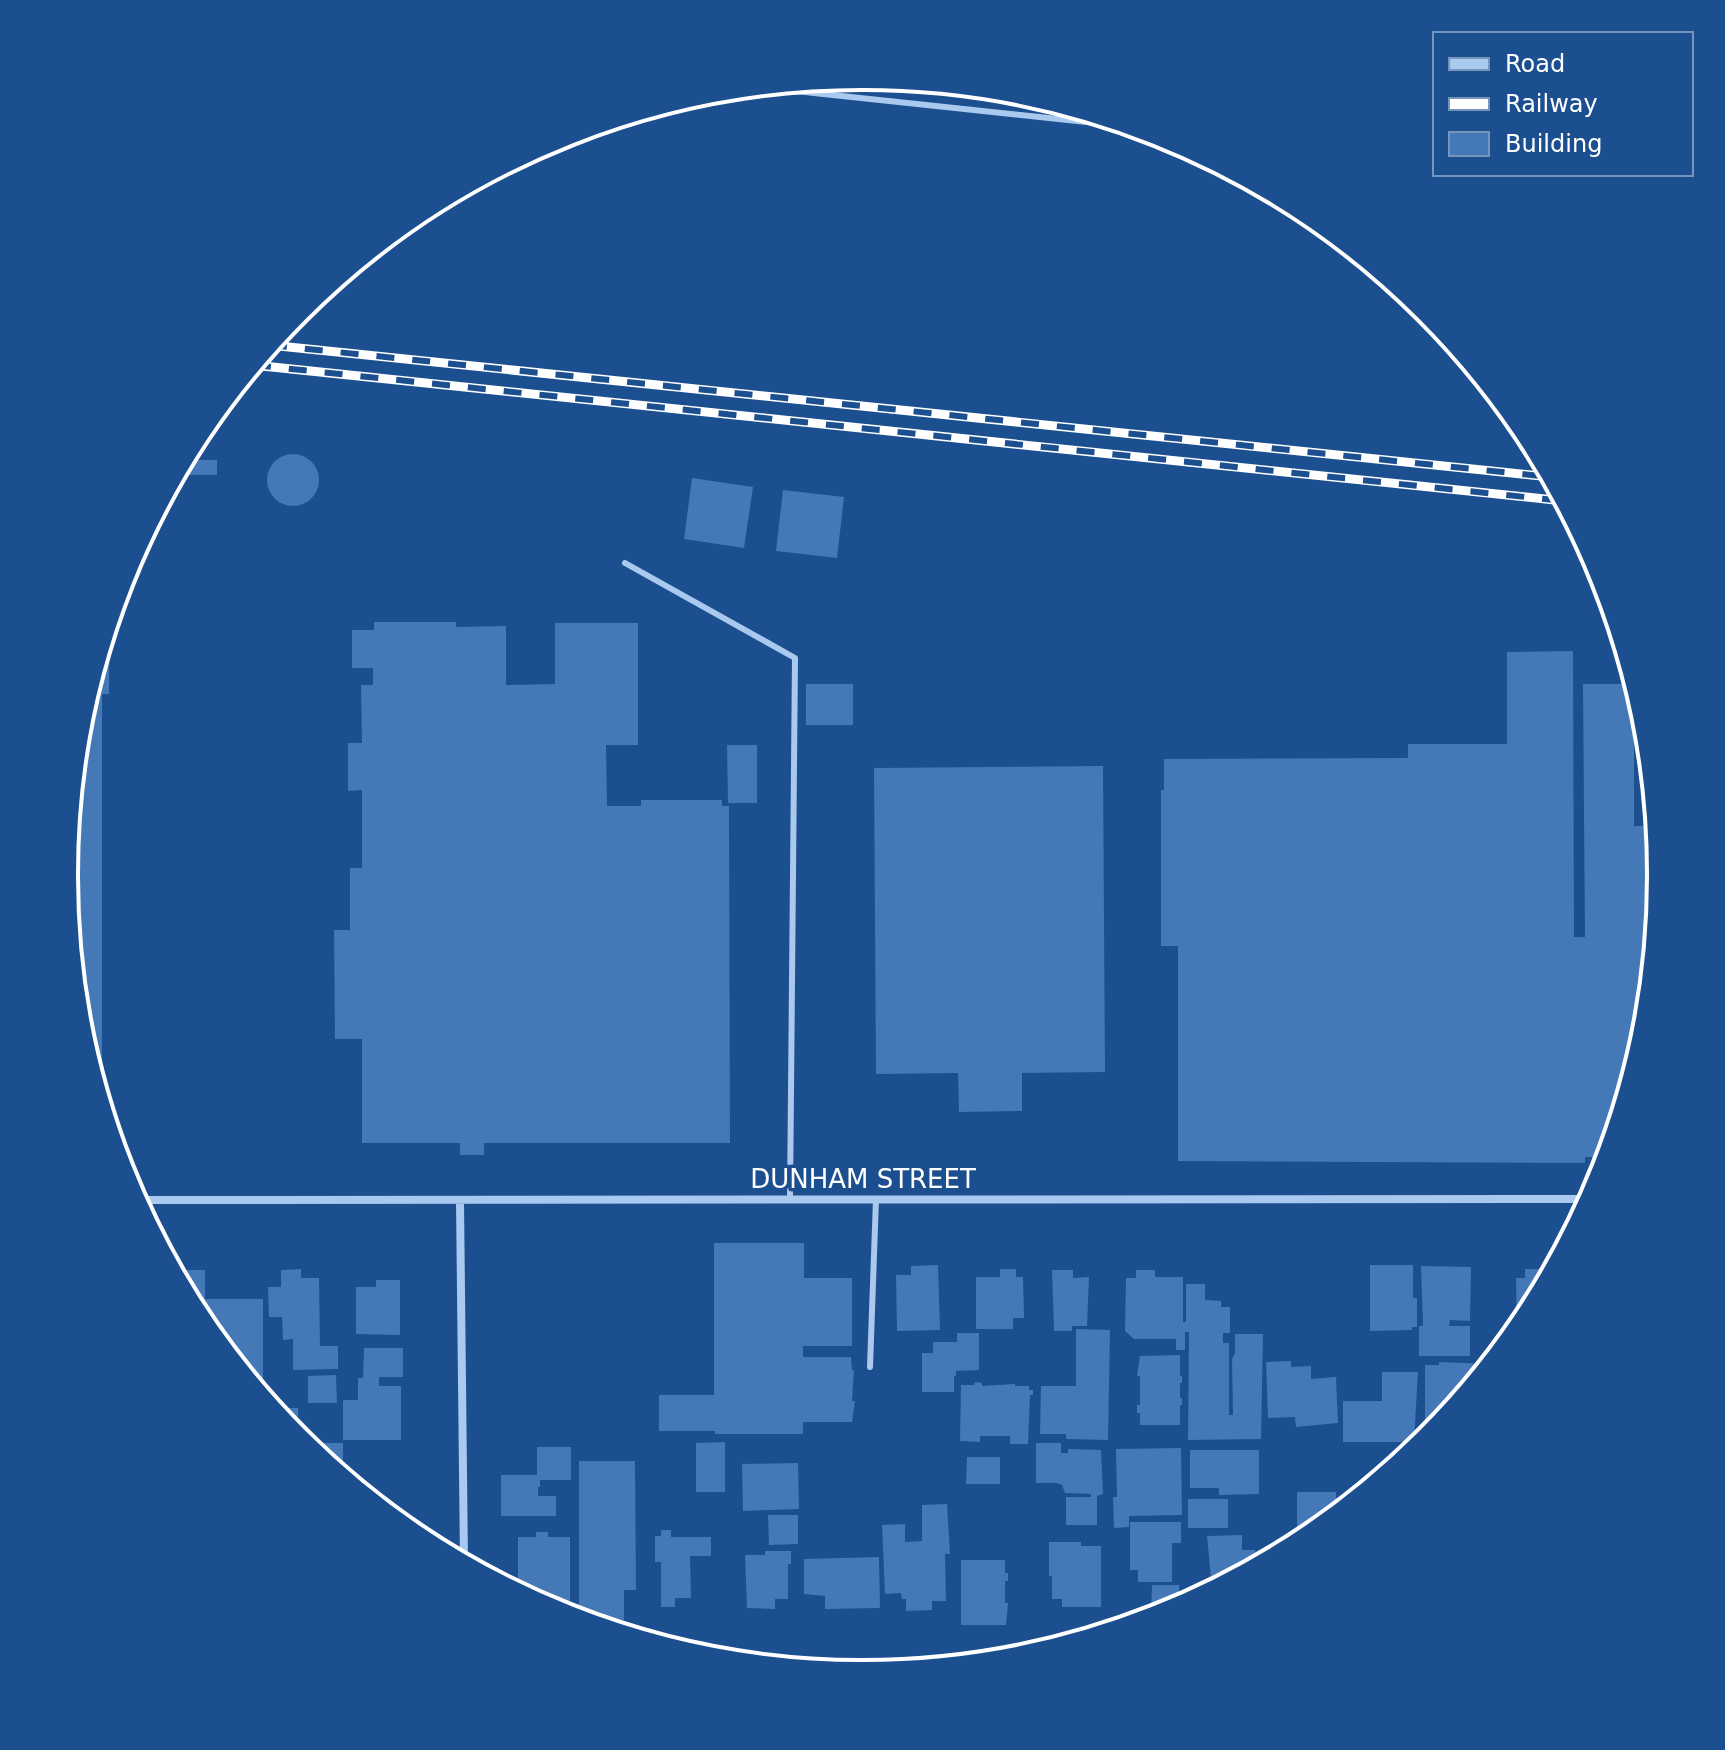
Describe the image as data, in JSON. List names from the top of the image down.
{
  "streets": {
    "street": ["DUNHAM STREET"]
  },
  "legend": ["Road", "Railway", "Building"]
}
